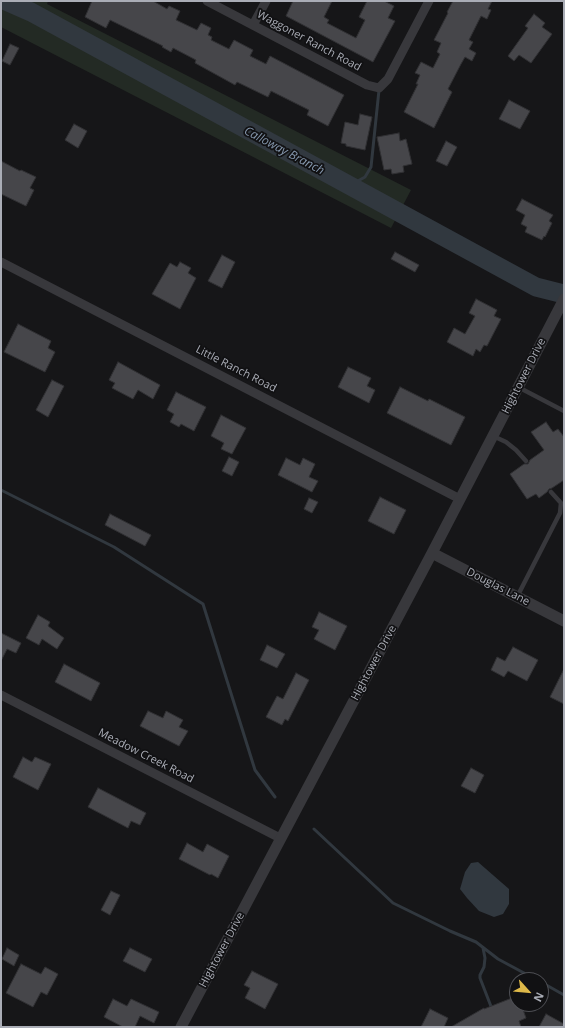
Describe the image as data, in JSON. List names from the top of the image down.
{
  "streets": {
    "street": [
      "Waggoner Ranch Road",
      "Little Ranch Road",
      "Hightower Drive",
      "Douglas Lane",
      "Meadow Creek Road"
    ]
  },
  "crossings": [
    ["Little Ranch Road", "Hightower Drive"],
    ["Hightower Drive", "Douglas Lane"],
    ["Hightower Drive", "Meadow Creek Road"]
  ],
  "water": ["Calloway Branch"],
  "north": "bottom right"
}
